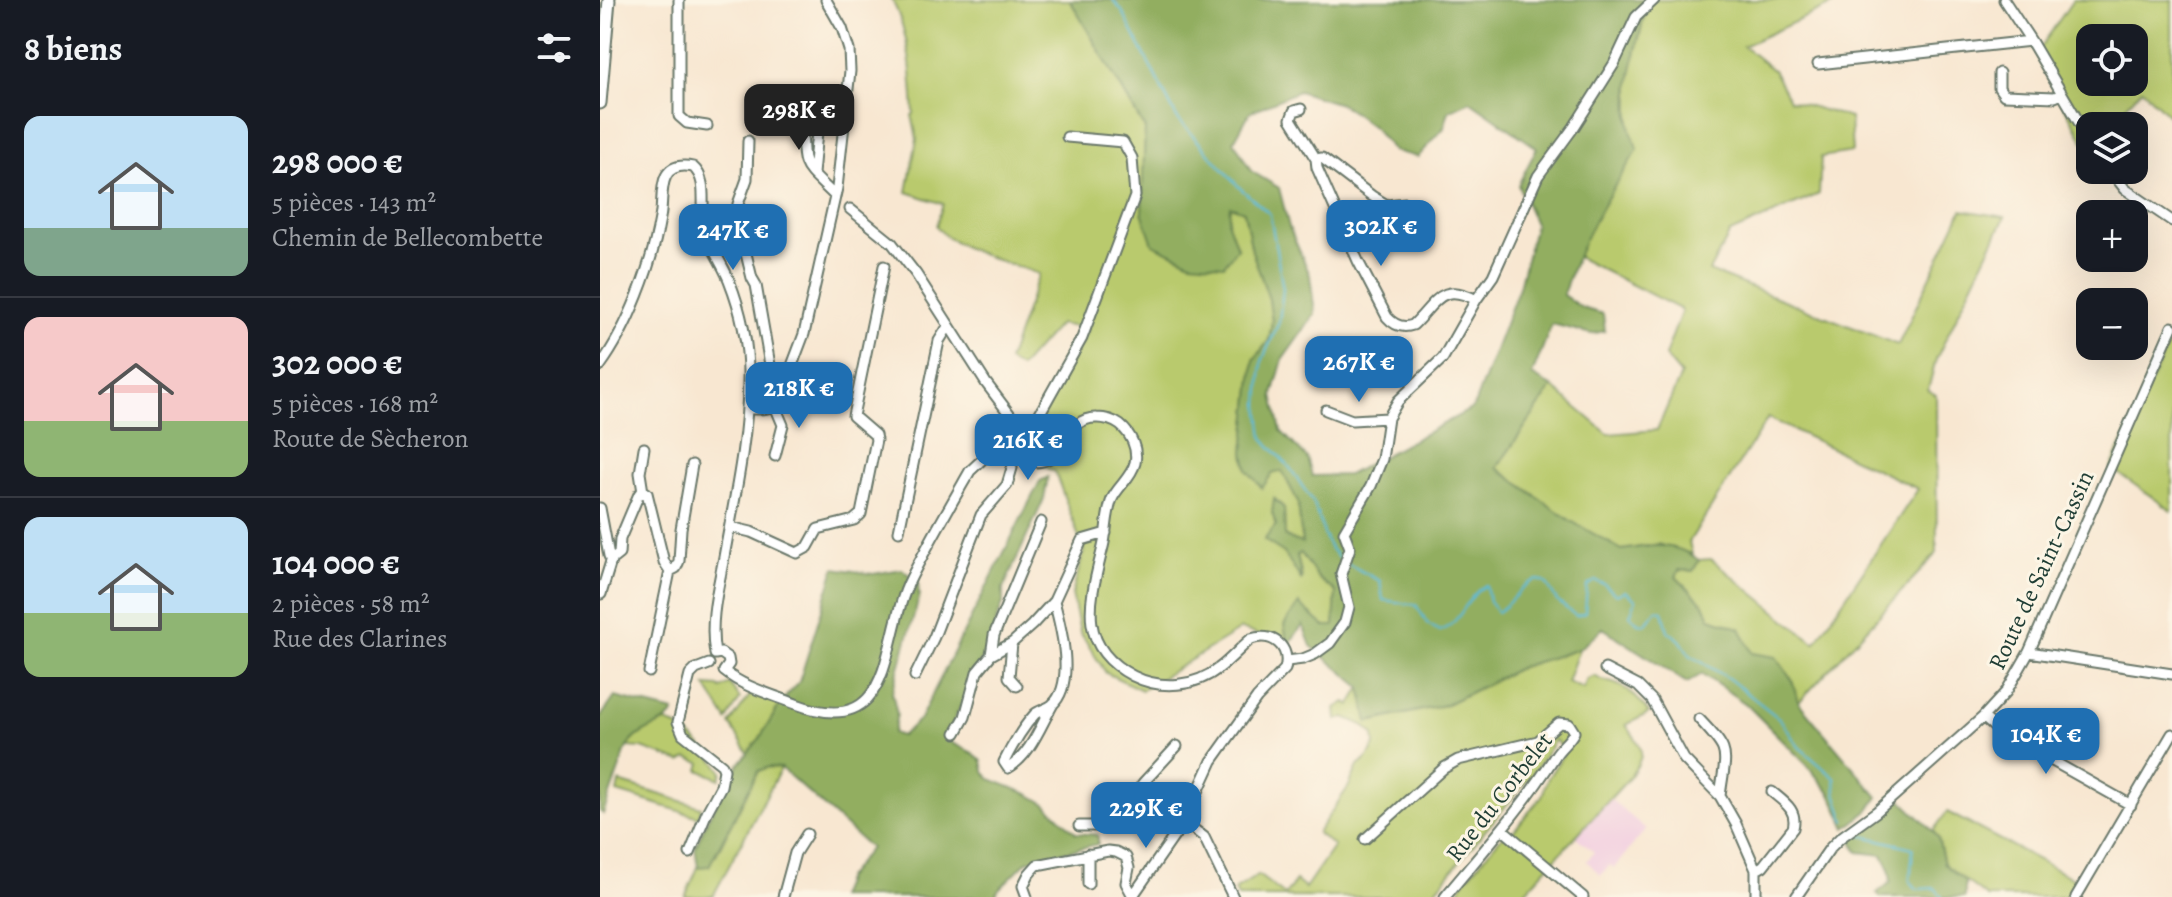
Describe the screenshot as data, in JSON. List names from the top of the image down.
{
  "streets": {
    "street": ["Route de Saint-Cassin", "Rue du Corbelet"]
  },
  "page": {
    "heading": "8 biens",
    "map_buttons": ["+", "−"],
    "price": [
      "298K €",
      "302K €",
      "247K €",
      "267K €",
      "218K €",
      "216K €",
      "104K €",
      "229K €"
    ],
    "list": [
      {
        "name": "298 000 €",
        "note": "5 pièces · 143 m² · Chemin de Bellecombette"
      },
      {
        "name": "302 000 €",
        "note": "5 pièces · 168 m² · Route de Sècheron"
      },
      {
        "name": "104 000 €",
        "note": "2 pièces · 58 m² · Rue des Clarines"
      }
    ]
  }
}
